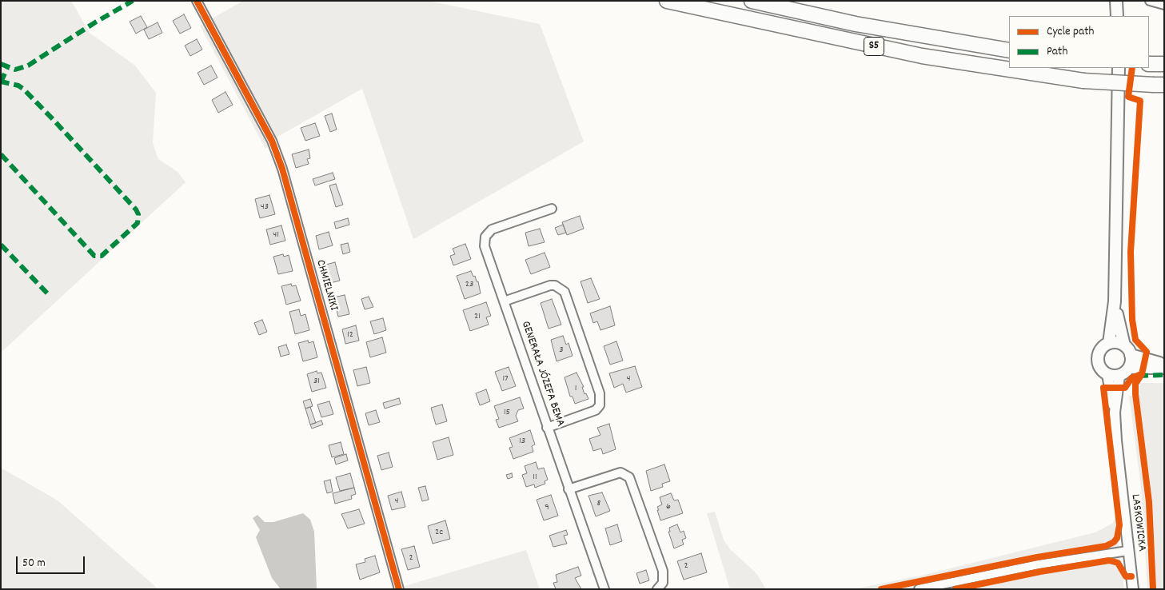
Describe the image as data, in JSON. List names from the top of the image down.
{
  "streets": {
    "highway": ["S5"],
    "street": ["CHMIELNIKI", "GENERAŁA JÓZEFA BEMA", "LASKOWICKA"]
  },
  "house_numbers": [
    "43",
    "41",
    "23",
    "21",
    "12",
    "3",
    "17",
    "4",
    "31",
    "1",
    "15",
    "13",
    "11",
    "4",
    "8",
    "6",
    "9",
    "2c",
    "2",
    "2"
  ],
  "legend": ["Cycle path", "Path"],
  "scale_bar": "50 m"
}
